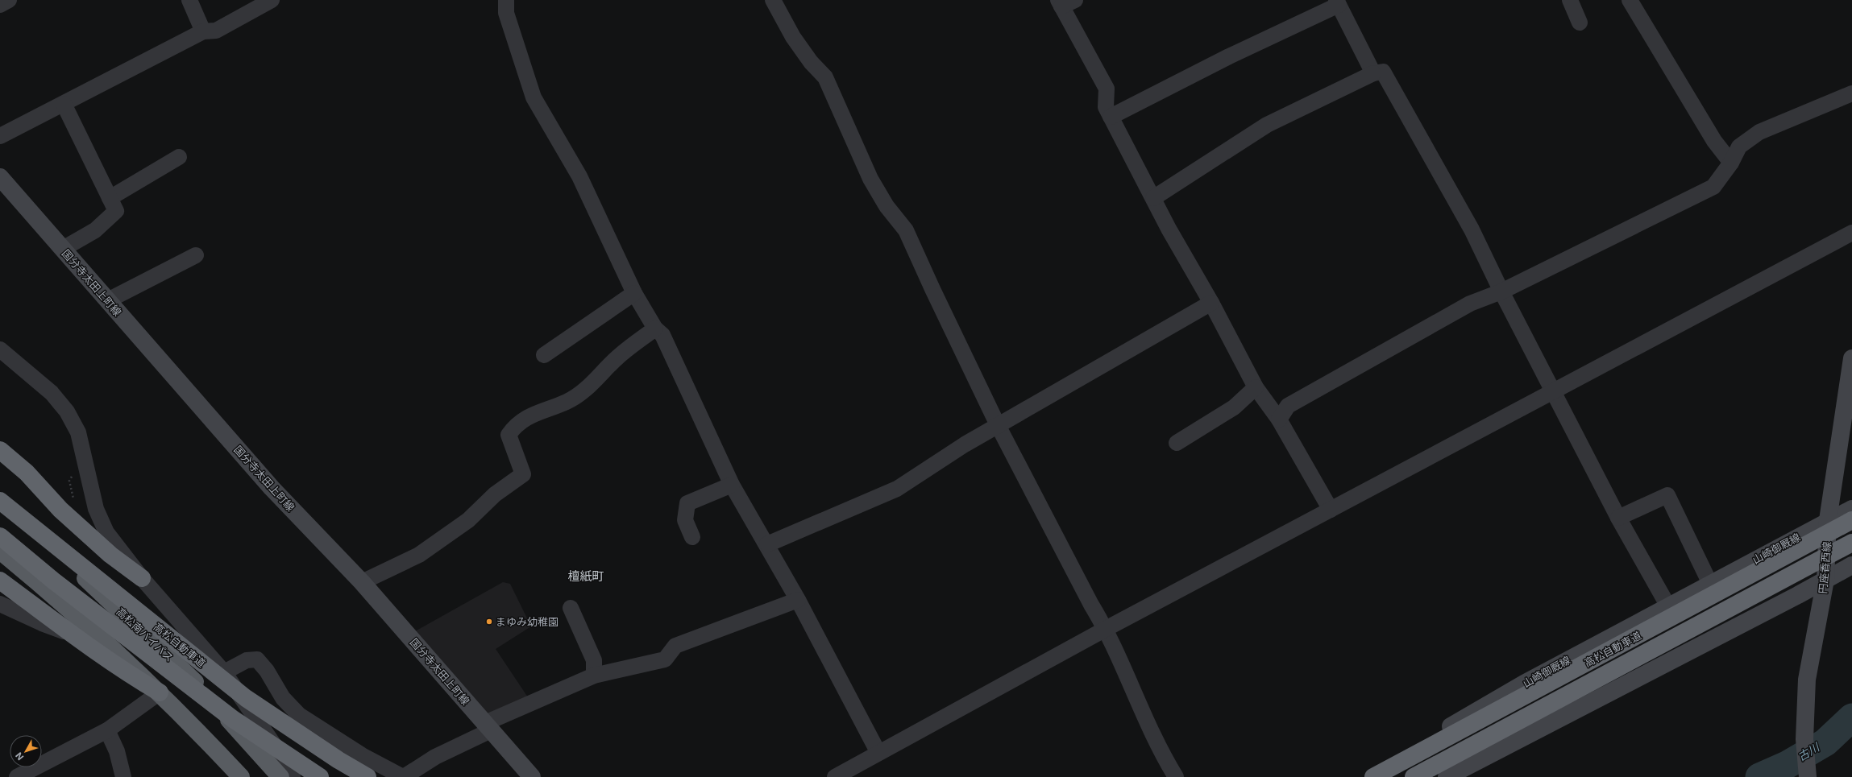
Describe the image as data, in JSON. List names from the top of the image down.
{
  "streets": {
    "highway": ["高松南バイパス", "高松自動車道"],
    "main road": ["国分寺太田上町線", "山崎御厩線", "円座香西線"]
  },
  "crossings": [
    ["山崎御厩線", "円座香西線"],
    ["高松南バイパス", "高松自動車道"]
  ],
  "districts": ["檀紙町"],
  "water": ["古川"],
  "places": ["まゆみ幼稚園"],
  "north": "bottom left"
}
